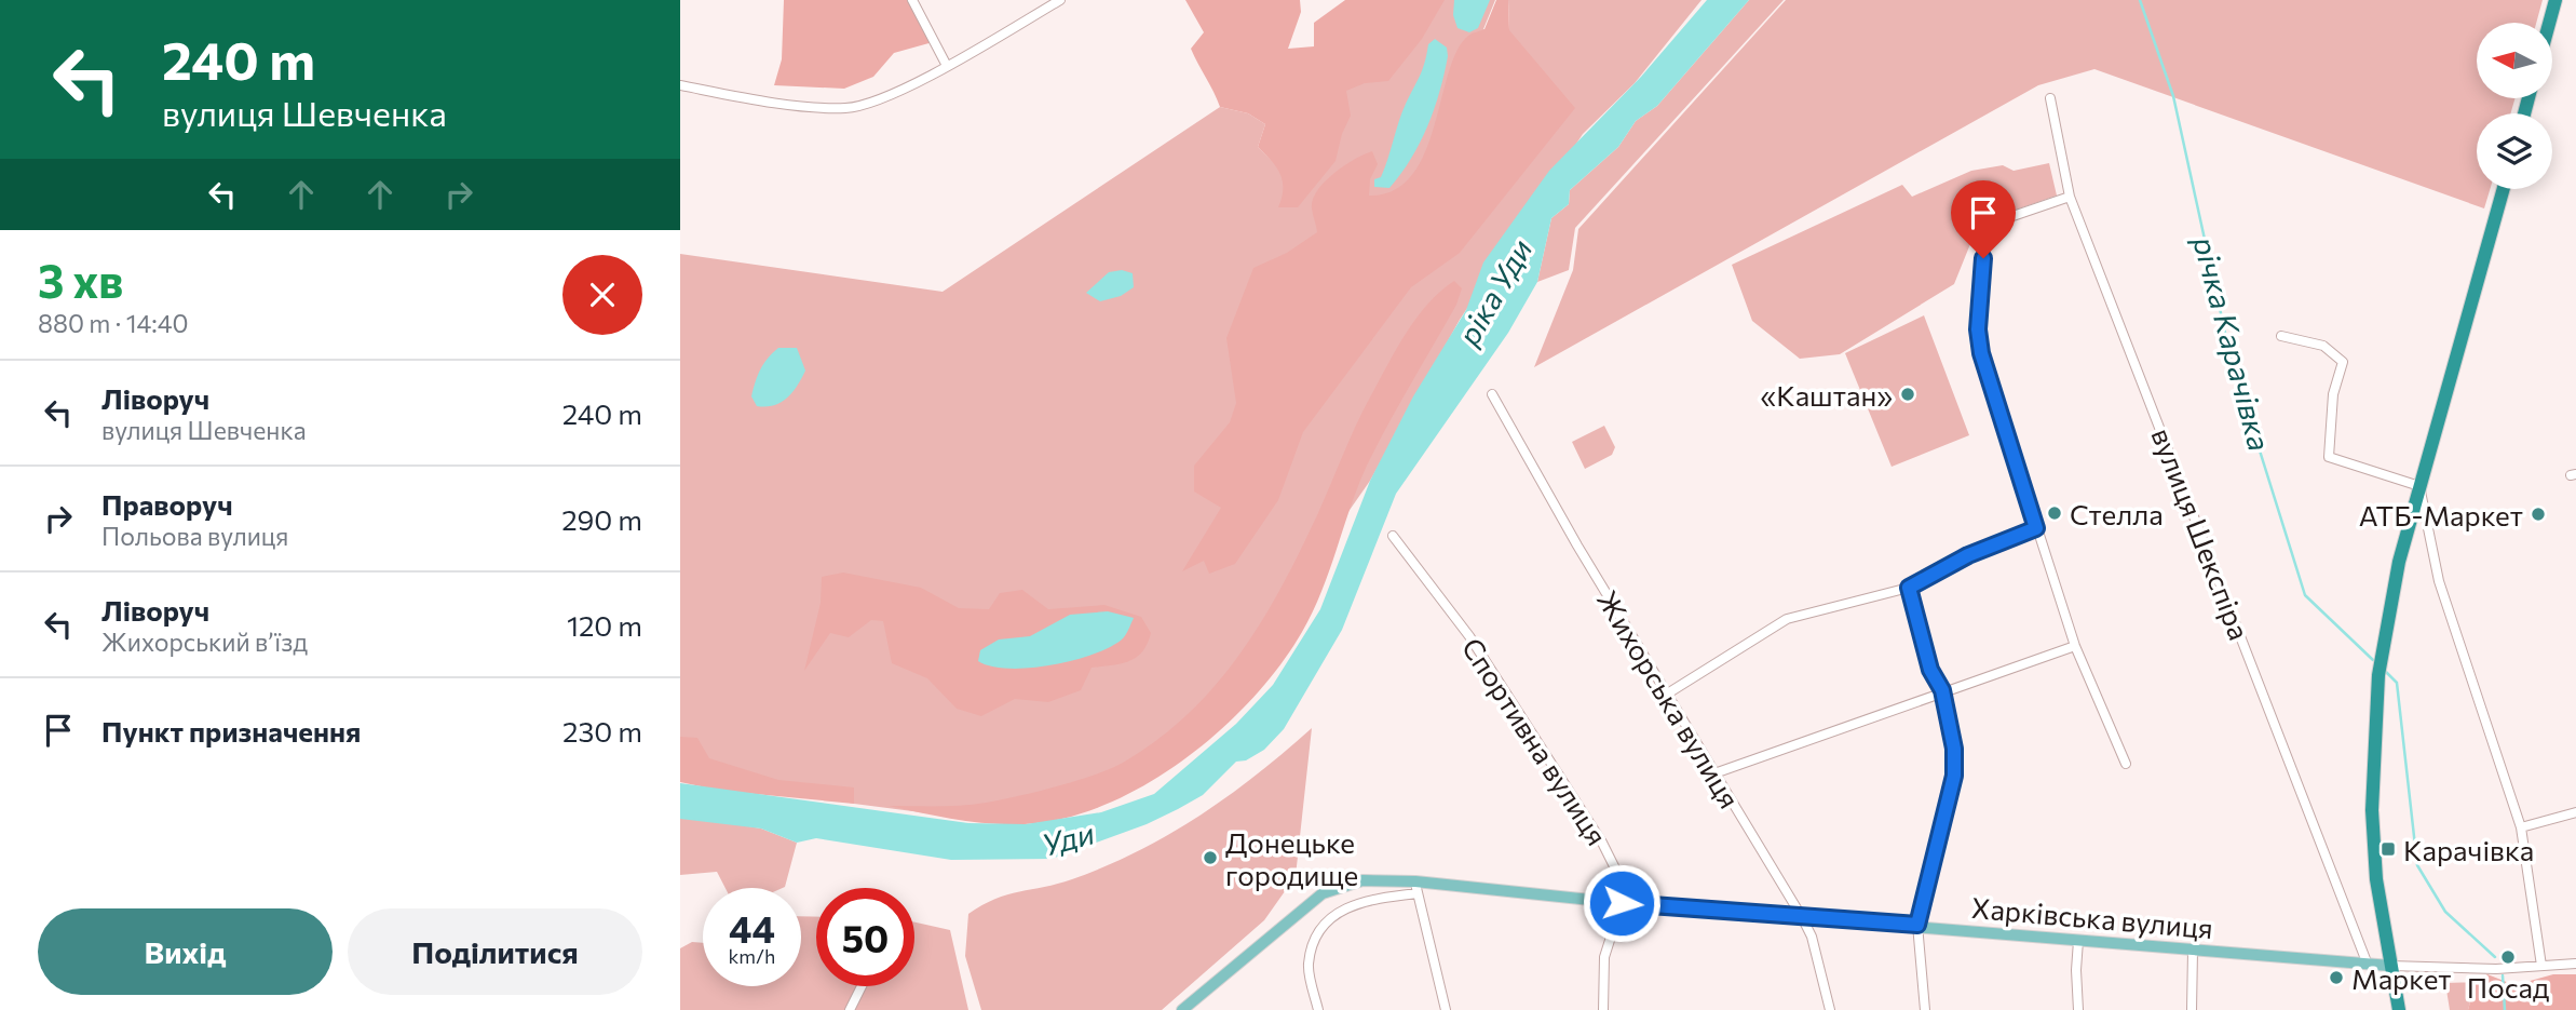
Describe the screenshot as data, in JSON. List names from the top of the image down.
{
  "streets": {
    "main road": ["Харківська вулиця"],
    "street": ["вулиця Шекспіра", "Жихорська вулиця", "Спортивна вулиця"]
  },
  "crossings": [
    ["вулиця Шекспіра", "Харківська вулиця"],
    ["Жихорська вулиця", "Харківська вулиця"],
    ["Спортивна вулиця", "Харківська вулиця"]
  ],
  "water": ["ріка Уди", "річка Карачівка", "Уди"],
  "places": {
    "other": [
      "«Каштан»",
      "Стелла",
      "АТБ-Маркет",
      "Донецьке городище",
      "Посад",
      "Маркет"
    ],
    "transit": ["Карачівка"]
  },
  "north": "left",
  "page": {
    "turn": ["240 m", "вулиця Шевченка"],
    "heading": ["3 хв", "880 m · 14:40"],
    "list": [
      {
        "name": "Ліворуч",
        "note": "вулиця Шевченка",
        "value": "240 m"
      },
      {
        "name": "Праворуч",
        "note": "Польова вулиця",
        "value": "290 m"
      },
      {
        "name": "Ліворуч",
        "note": "Жихорський в’їзд",
        "value": "120 m"
      },
      {
        "name": "Пункт призначення",
        "value": "230 m"
      }
    ],
    "speed": "44 km/h",
    "limit": "50",
    "buttons": ["Вихід", "Поділитися"]
  }
}
